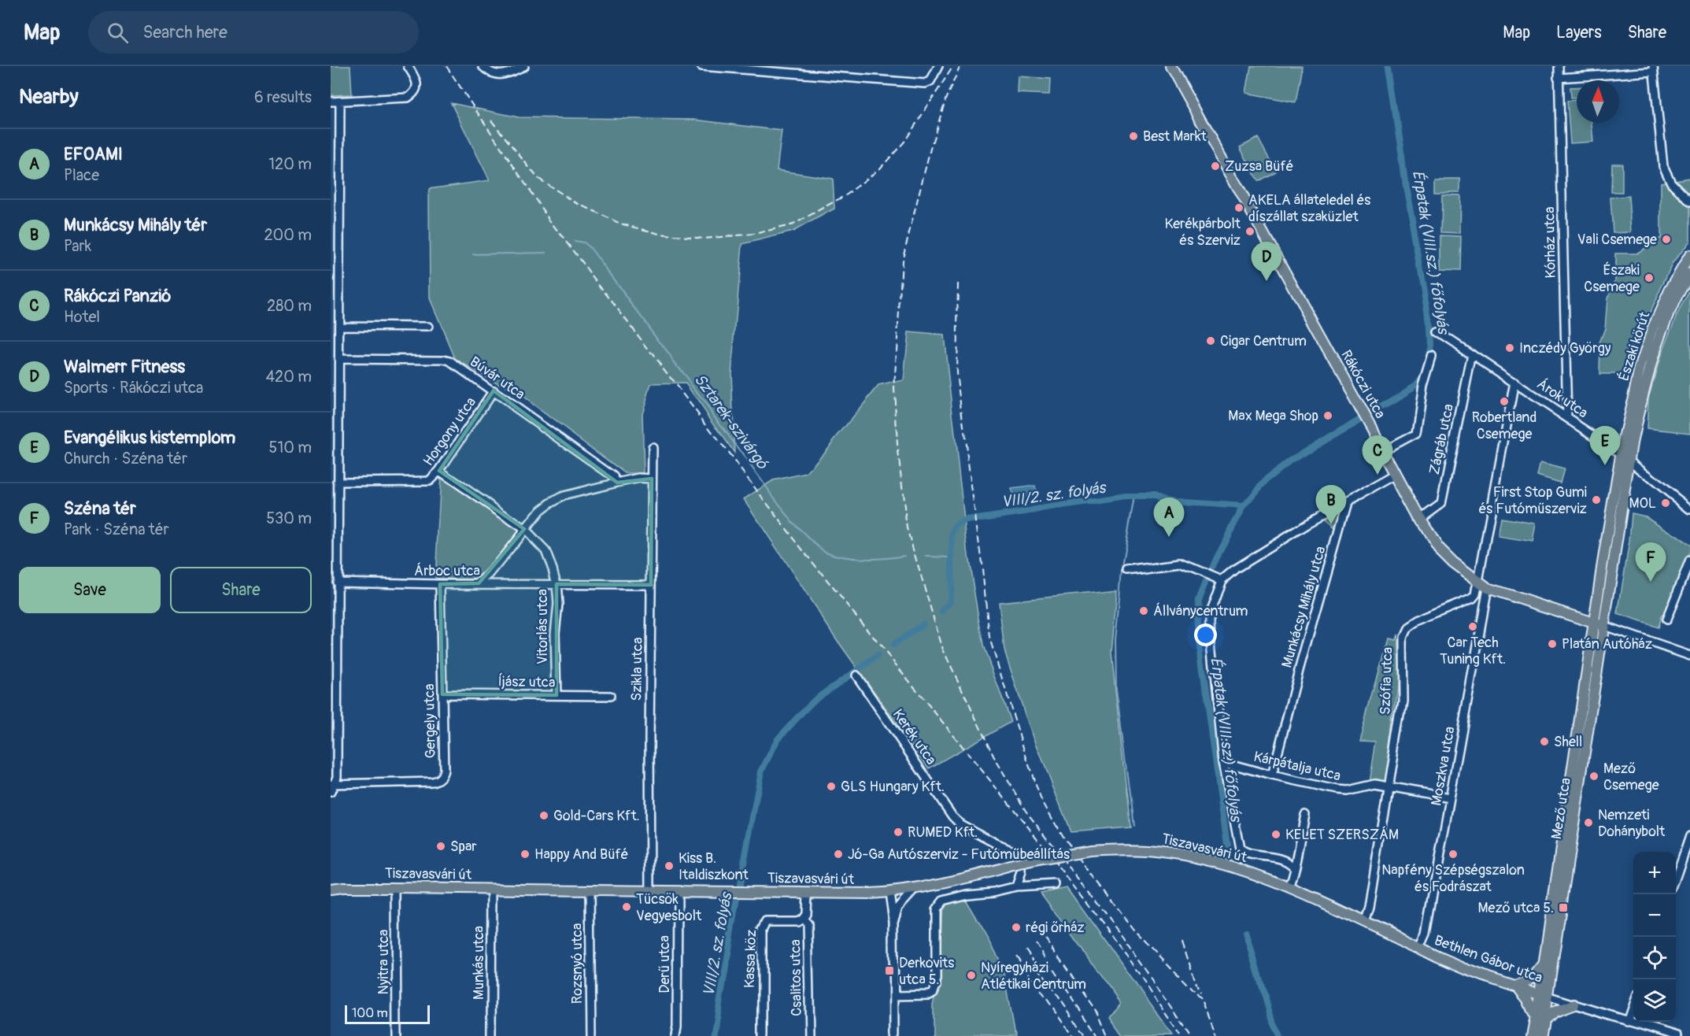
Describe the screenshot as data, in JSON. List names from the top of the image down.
{
  "streets": {
    "main road": [
      "Északi körút",
      "Rákóczi utca",
      "Mező utca",
      "Tiszavasvári út",
      "Bethlen Gábor utca"
    ],
    "street": [
      "Kórház utca",
      "Búvár utca",
      "Árok utca",
      "Horgony utca",
      "Zágráb utca",
      "Árboc utca",
      "Munkácsy Mihály utca",
      "Vitorlás utca",
      "Szikla utca",
      "Szófia utca",
      "Íjász utca",
      "Gergely utca",
      "Kerék utca",
      "Kárpátalja utca",
      "Moszkva utca",
      "Kassa köz",
      "Nyitra utca",
      "Munkás utca",
      "Rozsnyó utca",
      "Derű utca",
      "Csalitos utca"
    ]
  },
  "crossings": [
    ["Kórház utca", "Árok utca"],
    ["Északi körút", "Rákóczi utca"],
    ["Északi körút", "Árok utca"],
    ["Északi körút", "Mező utca"],
    ["Búvár utca", "Horgony utca"],
    ["Rákóczi utca", "Zágráb utca"],
    ["Rákóczi utca", "Moszkva utca"],
    ["Rákóczi utca", "Mező utca"],
    ["Árok utca", "Zágráb utca"],
    ["Horgony utca", "Vitorlás utca"],
    ["Árboc utca", "Vitorlás utca"],
    ["Árboc utca", "Szikla utca"],
    ["Árboc utca", "Gergely utca"],
    ["Munkácsy Mihály utca", "Kárpátalja utca"],
    ["Vitorlás utca", "Íjász utca"],
    ["Szikla utca", "Tiszavasvári út"],
    ["Szófia utca", "Kárpátalja utca"],
    ["Szófia utca", "Bethlen Gábor utca"],
    ["Íjász utca", "Gergely utca"],
    ["Kárpátalja utca", "Moszkva utca"],
    ["Moszkva utca", "Bethlen Gábor utca"],
    ["Mező utca", "Bethlen Gábor utca"],
    ["Tiszavasvári út", "Bethlen Gábor utca"],
    ["Tiszavasvári út", "Nyitra utca"],
    ["Tiszavasvári út", "Munkás utca"],
    ["Tiszavasvári út", "Rozsnyó utca"],
    ["Tiszavasvári út", "Derű utca"],
    ["Tiszavasvári út", "Csalitos utca"],
    ["Kassa köz", "Csalitos utca"]
  ],
  "water": ["Érpatak (VIII.sz.) főfolyás", "Sztarek-szivárgó", "VIII/2. sz. folyás"],
  "places": {
    "other": [
      "Best Markt",
      "Zuzsa Büfé",
      "AKELA állateledel és díszállat szaküzlet",
      "Kerékpárbolt és Szerviz",
      "Vali Csemege",
      "Északi Csemege",
      "Cigar Centrum",
      "Inczédy György",
      "Robertland Csemege",
      "Max Mega Shop",
      "First Stop Gumi és Futóműszerviz",
      "MOL",
      "Állványcentrum",
      "Car Tech Tuning Kft.",
      "Platán Autóház",
      "Shell",
      "Mező Csemege",
      "GLS Hungary Kft.",
      "Gold-Cars Kft.",
      "Nemzeti Dohánybolt",
      "RUMED Kft.",
      "KELET SZERSZÁM",
      "Spar",
      "Happy And Büfé",
      "Jó-Ga Autószerviz - Futóműbeállítás",
      "Napfény Szépségszalon és Fodrászat",
      "Kiss B. Italdiszkont",
      "Tücsök Vegyesbolt",
      "régi őrház",
      "Nyíregyházi Atlétikai Centrum"
    ],
    "transit": ["Mező utca 5.", "Derkovits utca 5."]
  },
  "scale_bar": "100 m",
  "north": "top",
  "page": {
    "header": "Map",
    "search": "Search here",
    "nav": ["Map", "Layers", "Share"],
    "heading": ["Nearby", "6 results"],
    "list": [
      {
        "mark": "A",
        "name": "EFOAMI",
        "note": "Place",
        "value": "120 m"
      },
      {
        "mark": "B",
        "name": "Munkácsy Mihály tér",
        "note": "Park",
        "value": "200 m"
      },
      {
        "mark": "C",
        "name": "Rákóczi Panzió",
        "note": "Hotel",
        "value": "280 m"
      },
      {
        "mark": "D",
        "name": "Walmerr Fitness",
        "note": "Sports · Rákóczi utca",
        "value": "420 m"
      },
      {
        "mark": "E",
        "name": "Evangélikus kistemplom",
        "note": "Church · Széna tér",
        "value": "510 m"
      },
      {
        "mark": "F",
        "name": "Széna tér",
        "note": "Park · Széna tér",
        "value": "530 m"
      }
    ],
    "pins": [
      "D",
      "E",
      "C",
      "B",
      "A",
      "F"
    ],
    "buttons": ["Save", "Share"],
    "map_buttons": ["+", "−"],
    "scale": "100 m"
  }
}
